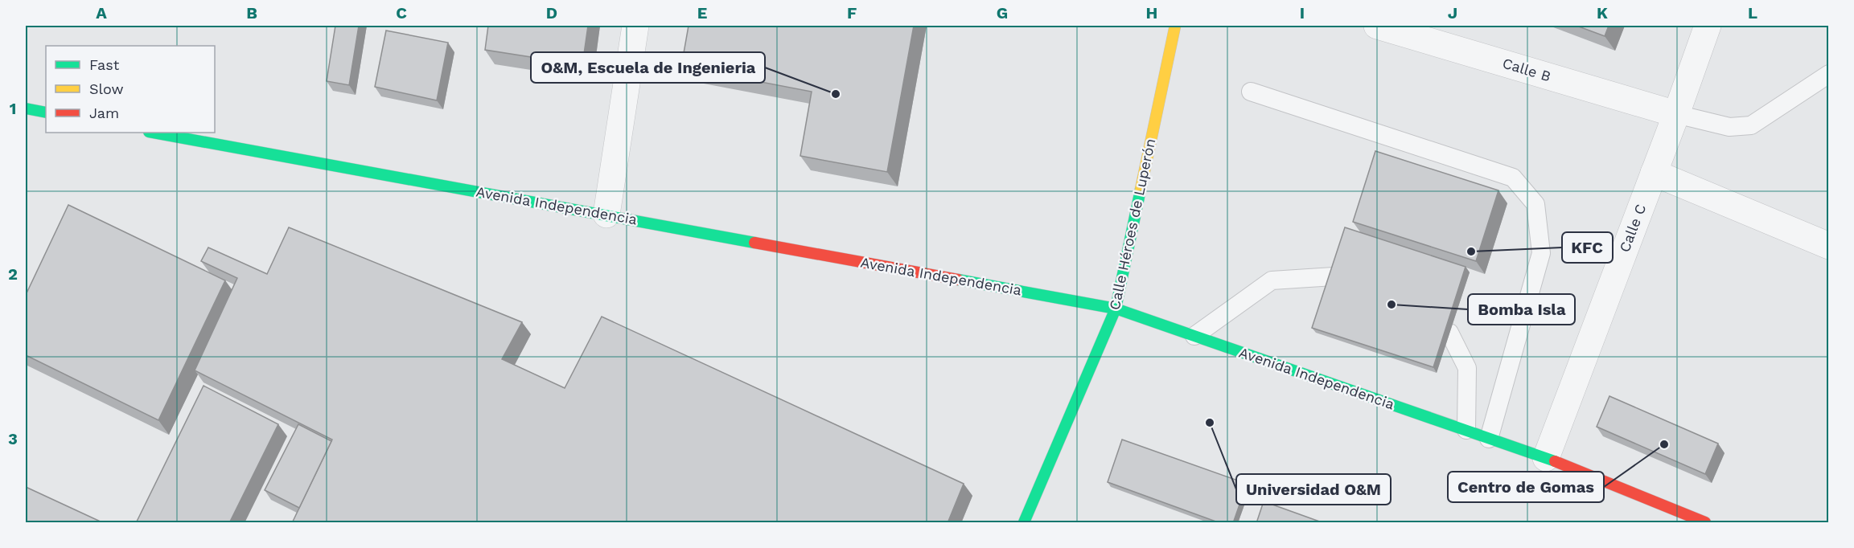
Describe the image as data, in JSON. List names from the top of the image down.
{
  "streets": {
    "main road": ["Avenida Independencia", "Calle Héroes de Luperón"],
    "street": ["Calle B", "Calle C"]
  },
  "crossings": [
    ["Calle B", "Calle C"],
    ["Avenida Independencia", "Calle Héroes de Luperón"],
    ["Avenida Independencia", "Calle C"]
  ],
  "places": [
    "O&M, Escuela de Ingenieria",
    "KFC",
    "Bomba Isla",
    "Universidad O&M",
    "Centro de Gomas"
  ],
  "legend": ["Fast", "Slow", "Jam"],
  "grid": {
    "columns": [
      "A",
      "B",
      "C",
      "D",
      "E",
      "F",
      "G",
      "H",
      "I",
      "J",
      "K",
      "L"
    ],
    "rows": ["1", "2", "3"]
  }
}
